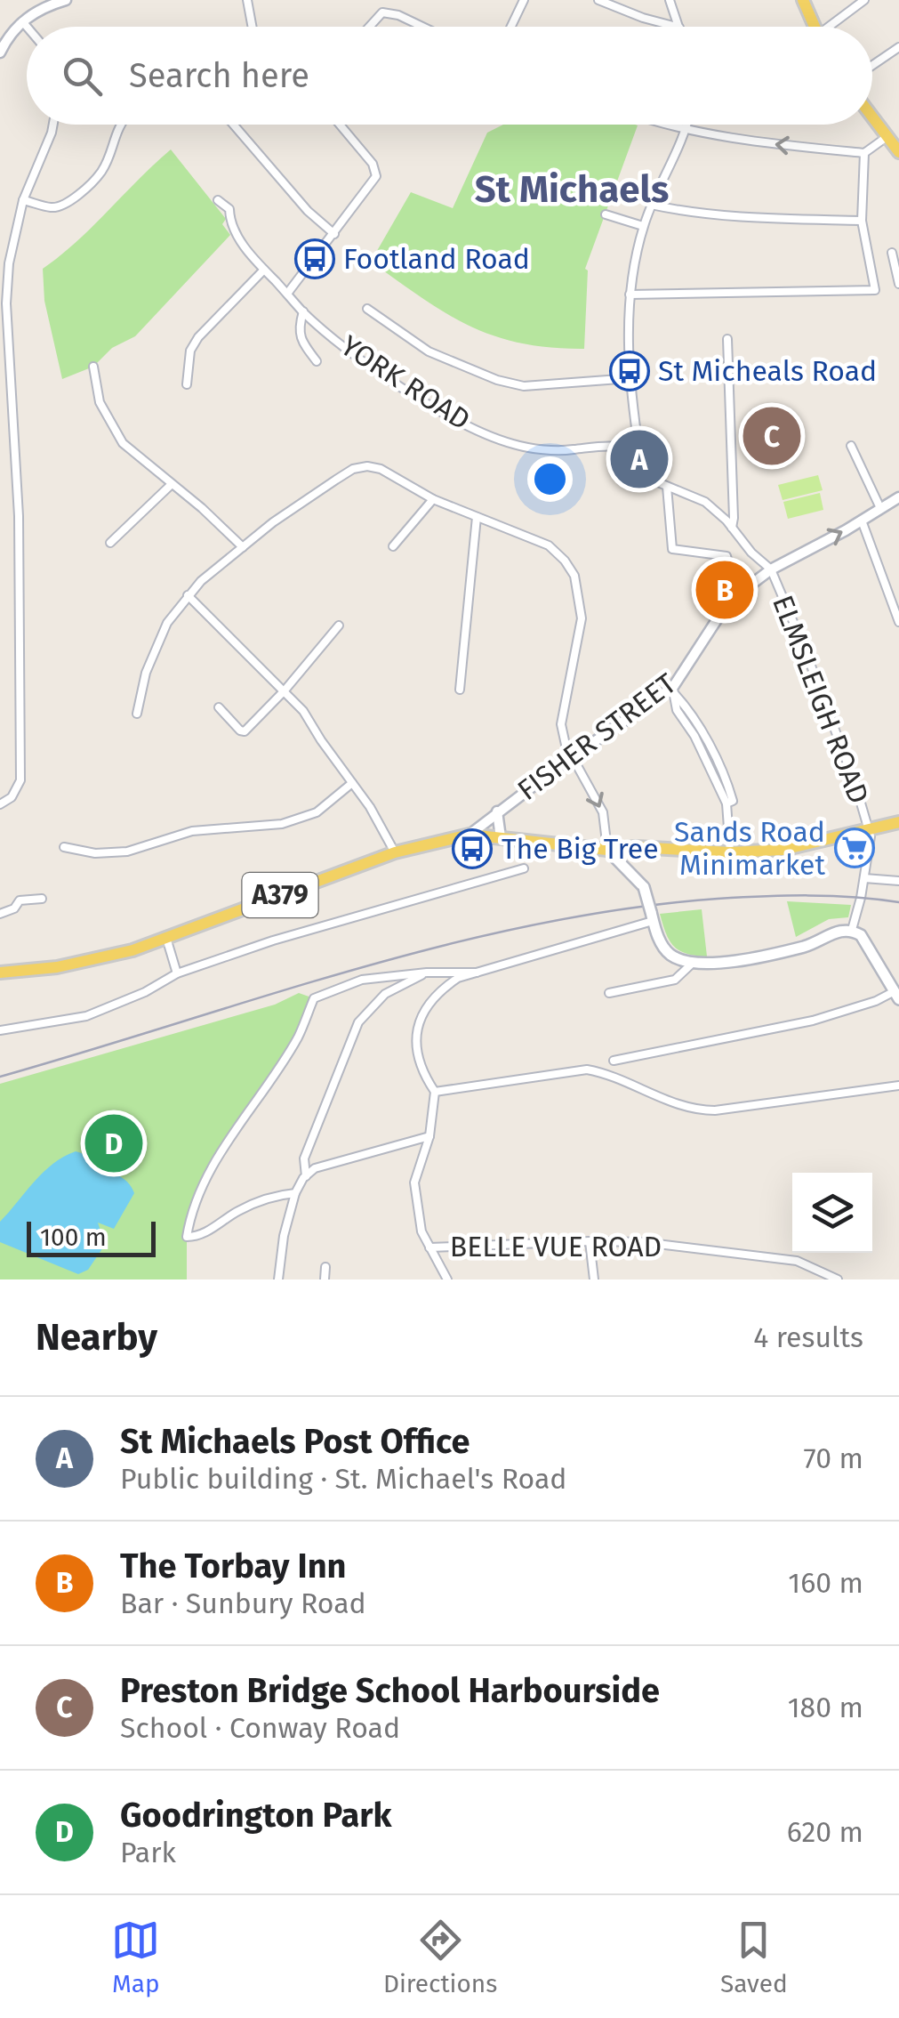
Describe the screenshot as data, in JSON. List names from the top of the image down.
{
  "streets": {
    "main road": ["A379"],
    "street": [
      "YORK ROAD",
      "ELMSLEIGH ROAD",
      "FISHER STREET",
      "BELLE VUE ROAD"
    ]
  },
  "crossings": [
    ["ELMSLEIGH ROAD", "FISHER STREET"],
    ["ELMSLEIGH ROAD", "A379"],
    ["FISHER STREET", "A379"]
  ],
  "districts": ["St Michaels"],
  "places": {
    "bus stop": ["Footland Road", "St Micheals Road", "The Big Tree"],
    "supermarket": ["Sands Road Minimarket"]
  },
  "scale_bar": "100 m",
  "page": {
    "search": "Search here",
    "pins": [
      "C",
      "A",
      "B",
      "D"
    ],
    "scale": "100 m",
    "heading": ["Nearby", "4 results"],
    "list": [
      {
        "mark": "A",
        "name": "St Michaels Post Office",
        "note": "Public building · St. Michael's Road",
        "value": "70 m"
      },
      {
        "mark": "B",
        "name": "The Torbay Inn",
        "note": "Bar · Sunbury Road",
        "value": "160 m"
      },
      {
        "mark": "C",
        "name": "Preston Bridge School Harbourside",
        "note": "School · Conway Road",
        "value": "180 m"
      },
      {
        "mark": "D",
        "name": "Goodrington Park",
        "note": "Park",
        "value": "620 m"
      }
    ],
    "nav": ["Map", "Directions", "Saved"]
  }
}
